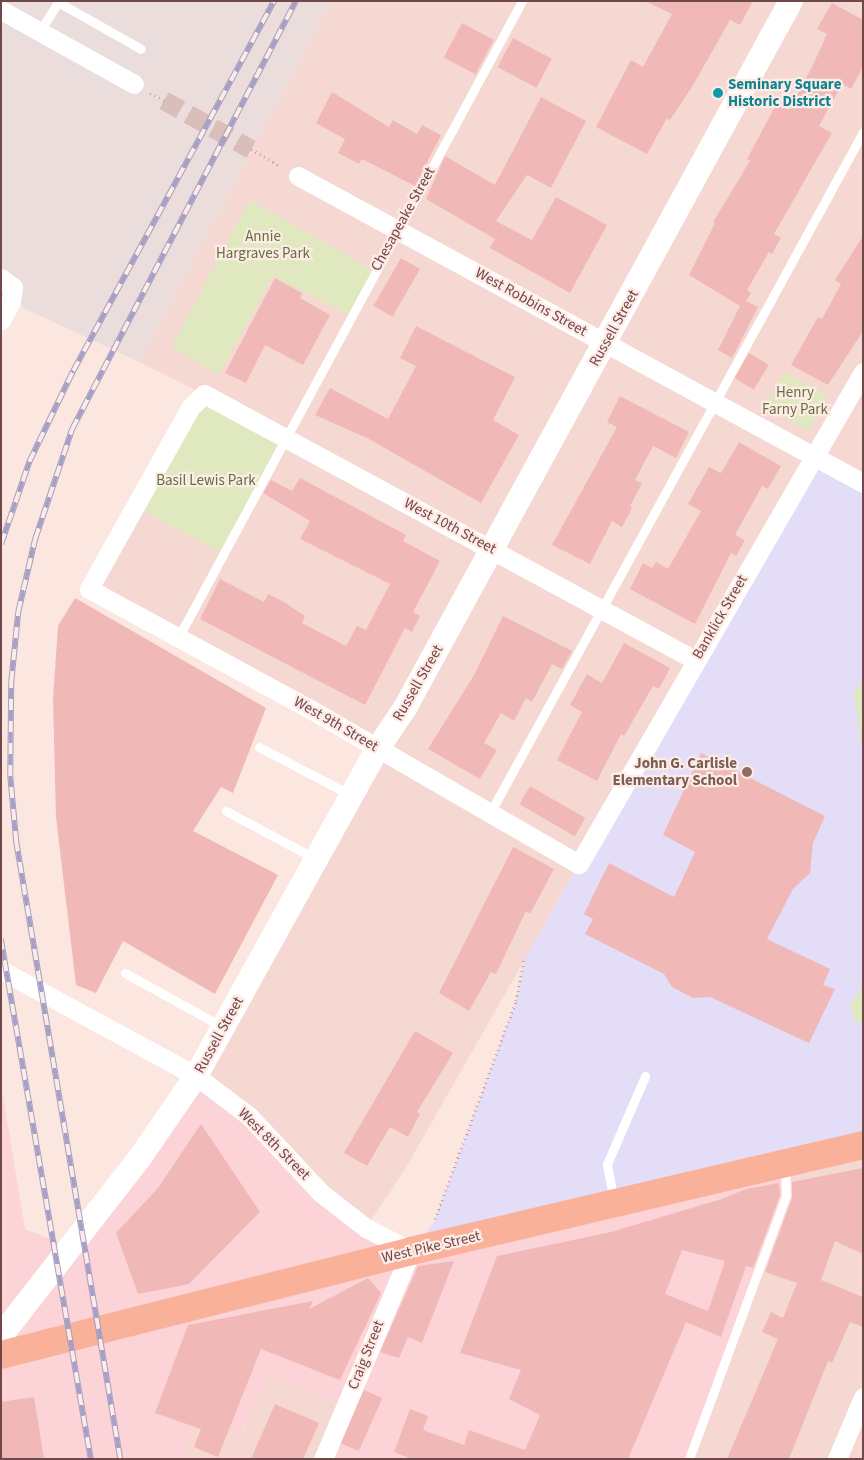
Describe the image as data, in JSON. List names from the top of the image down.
{
  "streets": {
    "main road": ["West Pike Street"],
    "street": [
      "West Robbins Street",
      "Russell Street",
      "West 10th Street",
      "Banklick Street",
      "West 9th Street",
      "West 8th Street",
      "Craig Street"
    ],
    "lane": ["Chesapeake Street"]
  },
  "crossings": [
    ["Chesapeake Street", "West Robbins Street"],
    ["Chesapeake Street", "West 10th Street"],
    ["Chesapeake Street", "West 9th Street"],
    ["West Robbins Street", "Russell Street"],
    ["West Robbins Street", "Banklick Street"],
    ["Russell Street", "West 10th Street"],
    ["Russell Street", "West 9th Street"],
    ["Russell Street", "West 8th Street"],
    ["West 10th Street", "Banklick Street"],
    ["West 10th Street", "West 9th Street"],
    ["Banklick Street", "West 9th Street"],
    ["West 8th Street", "West Pike Street"],
    ["West 8th Street", "Craig Street"],
    ["West Pike Street", "Craig Street"]
  ],
  "parks": ["Annie Hargraves Park", "Henry Farny Park", "Basil Lewis Park"],
  "places": ["Seminary Square Historic District", "John G. Carlisle Elementary School"]
}
